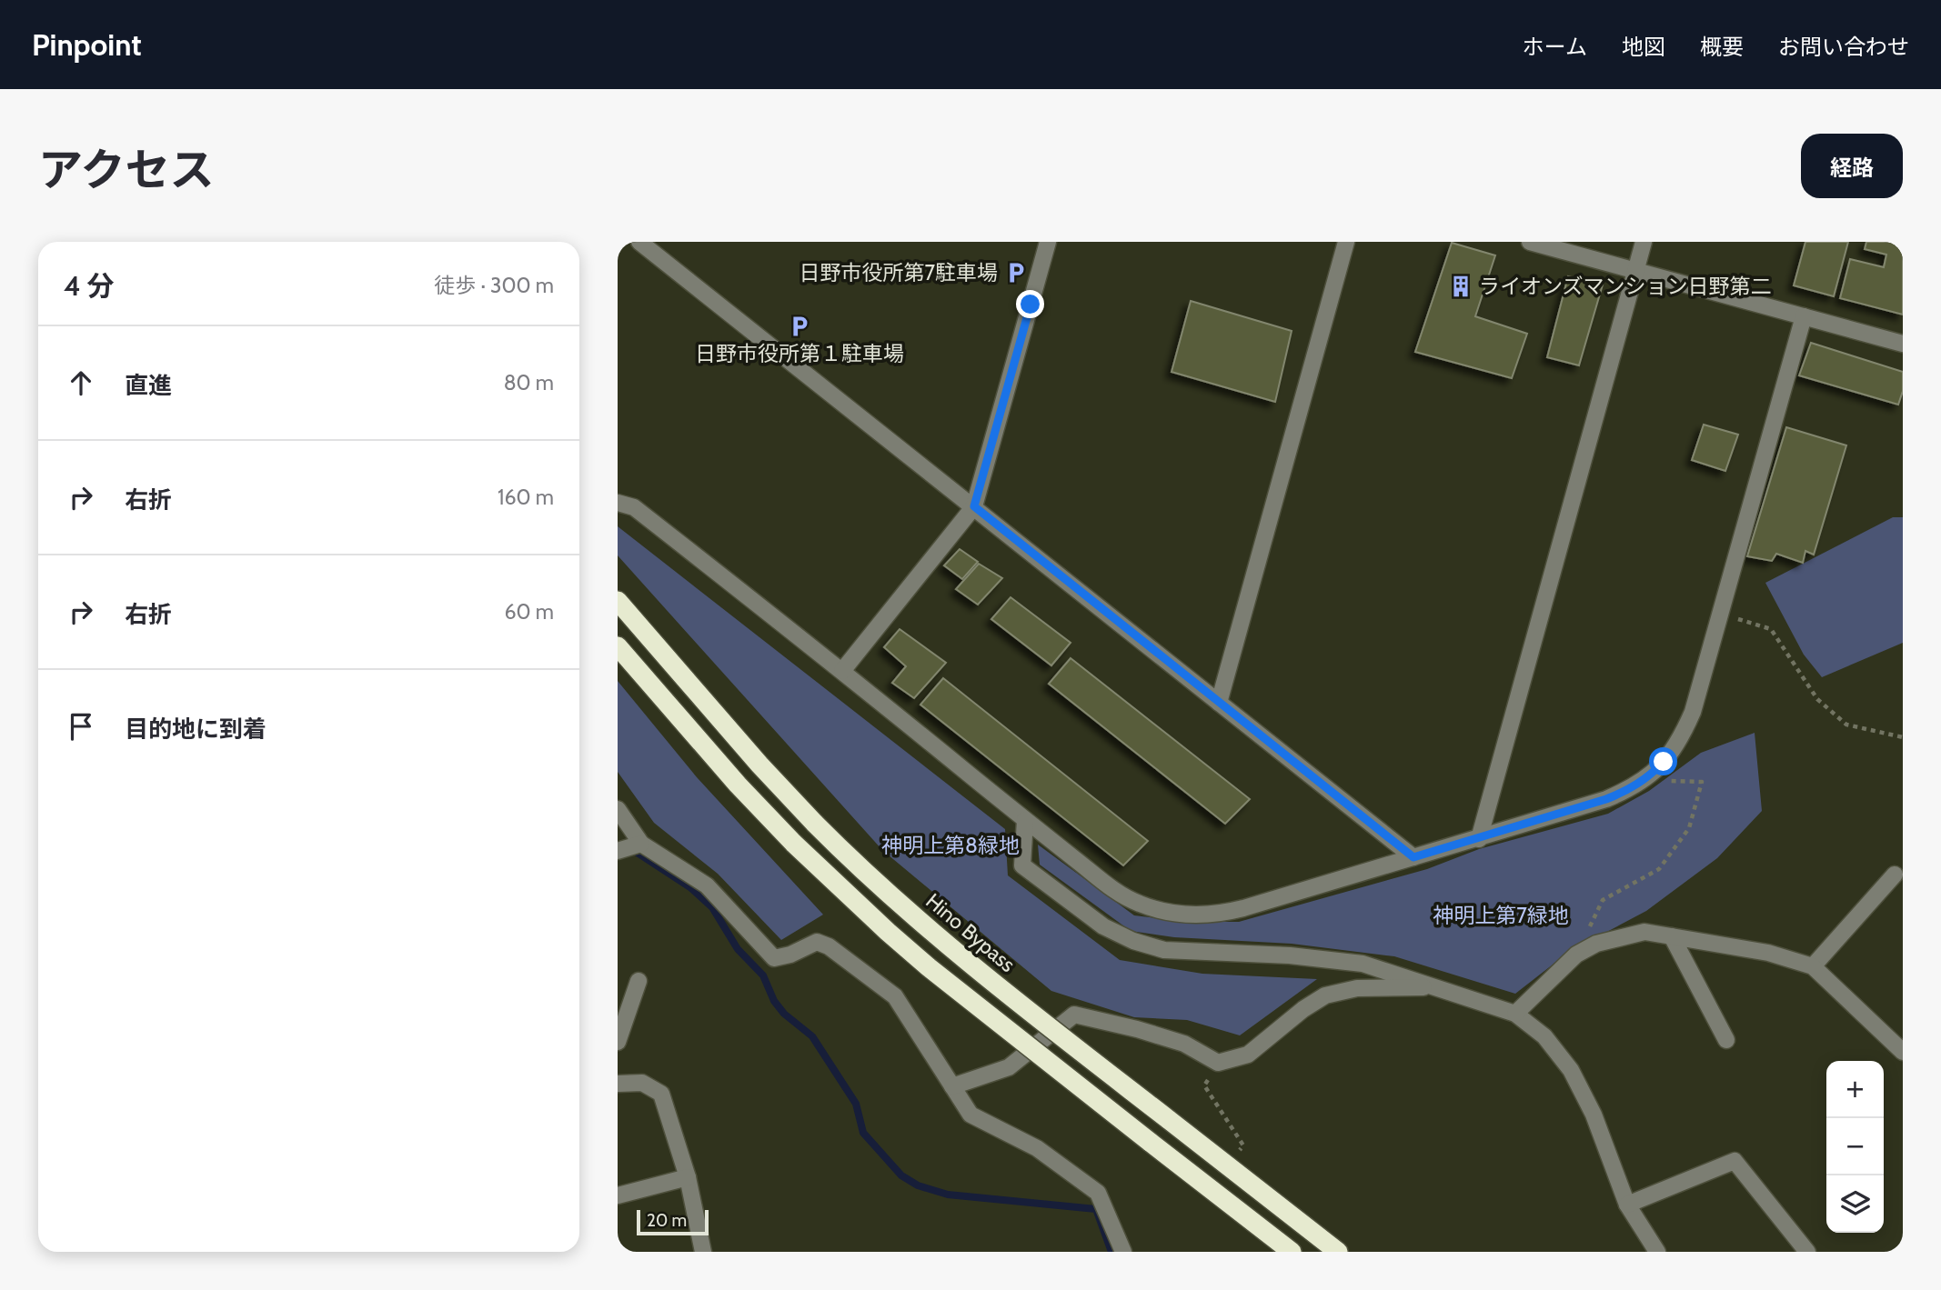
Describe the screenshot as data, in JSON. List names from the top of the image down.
{
  "streets": {
    "highway": ["Hino Bypass"]
  },
  "parks": ["神明上第8緑地", "神明上第7緑地"],
  "places": {
    "parking": ["日野市役所第7駐車場", "日野市役所第１駐車場"],
    "building": ["ライオンズマンション日野第二"]
  },
  "scale_bar": "20 m",
  "page": {
    "header": "Pinpoint",
    "nav": [
      "ホーム",
      "地図",
      "概要",
      "お問い合わせ"
    ],
    "title": "アクセス",
    "buttons": "経路",
    "heading": ["4 分", "徒歩 · 300 m"],
    "list": [
      ["直進", "80 m"],
      ["右折", "160 m"],
      ["右折", "60 m"],
      "目的地に到着"
    ],
    "map_buttons": ["+", "−"],
    "scale": "20 m"
  }
}
